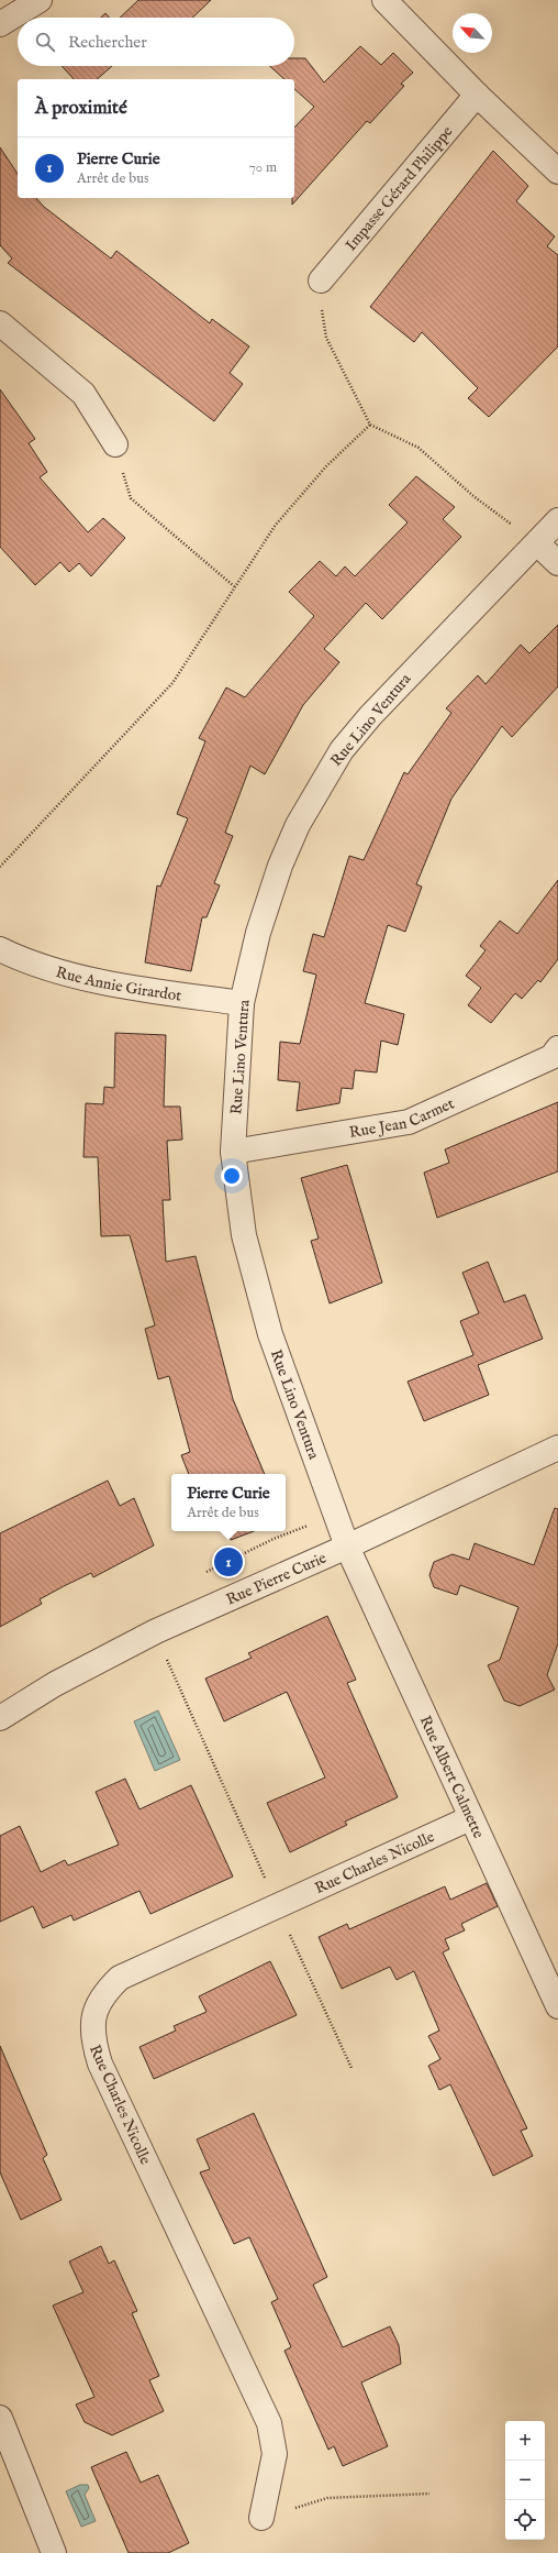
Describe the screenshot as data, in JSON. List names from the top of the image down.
{
  "streets": {
    "street": [
      "Impasse Gérard Philippe",
      "Rue Lino Ventura",
      "Rue Annie Girardot",
      "Rue Jean Carmet",
      "Rue Pierre Curie",
      "Rue Albert Calmette",
      "Rue Charles Nicolle"
    ]
  },
  "crossings": [
    ["Rue Lino Ventura", "Rue Annie Girardot"],
    ["Rue Lino Ventura", "Rue Jean Carmet"],
    ["Rue Lino Ventura", "Rue Pierre Curie"],
    ["Rue Lino Ventura", "Rue Albert Calmette"],
    ["Rue Pierre Curie", "Rue Albert Calmette"],
    ["Rue Albert Calmette", "Rue Charles Nicolle"]
  ],
  "north": "top left",
  "page": {
    "search": "Rechercher",
    "heading": "À proximité",
    "list": [
      {
        "mark": "1",
        "name": "Pierre Curie",
        "note": "Arrêt de bus",
        "value": "70 m"
      }
    ],
    "popup": ["Pierre Curie", "Arrêt de bus"],
    "pins": "1",
    "map_buttons": ["+", "−"]
  }
}
